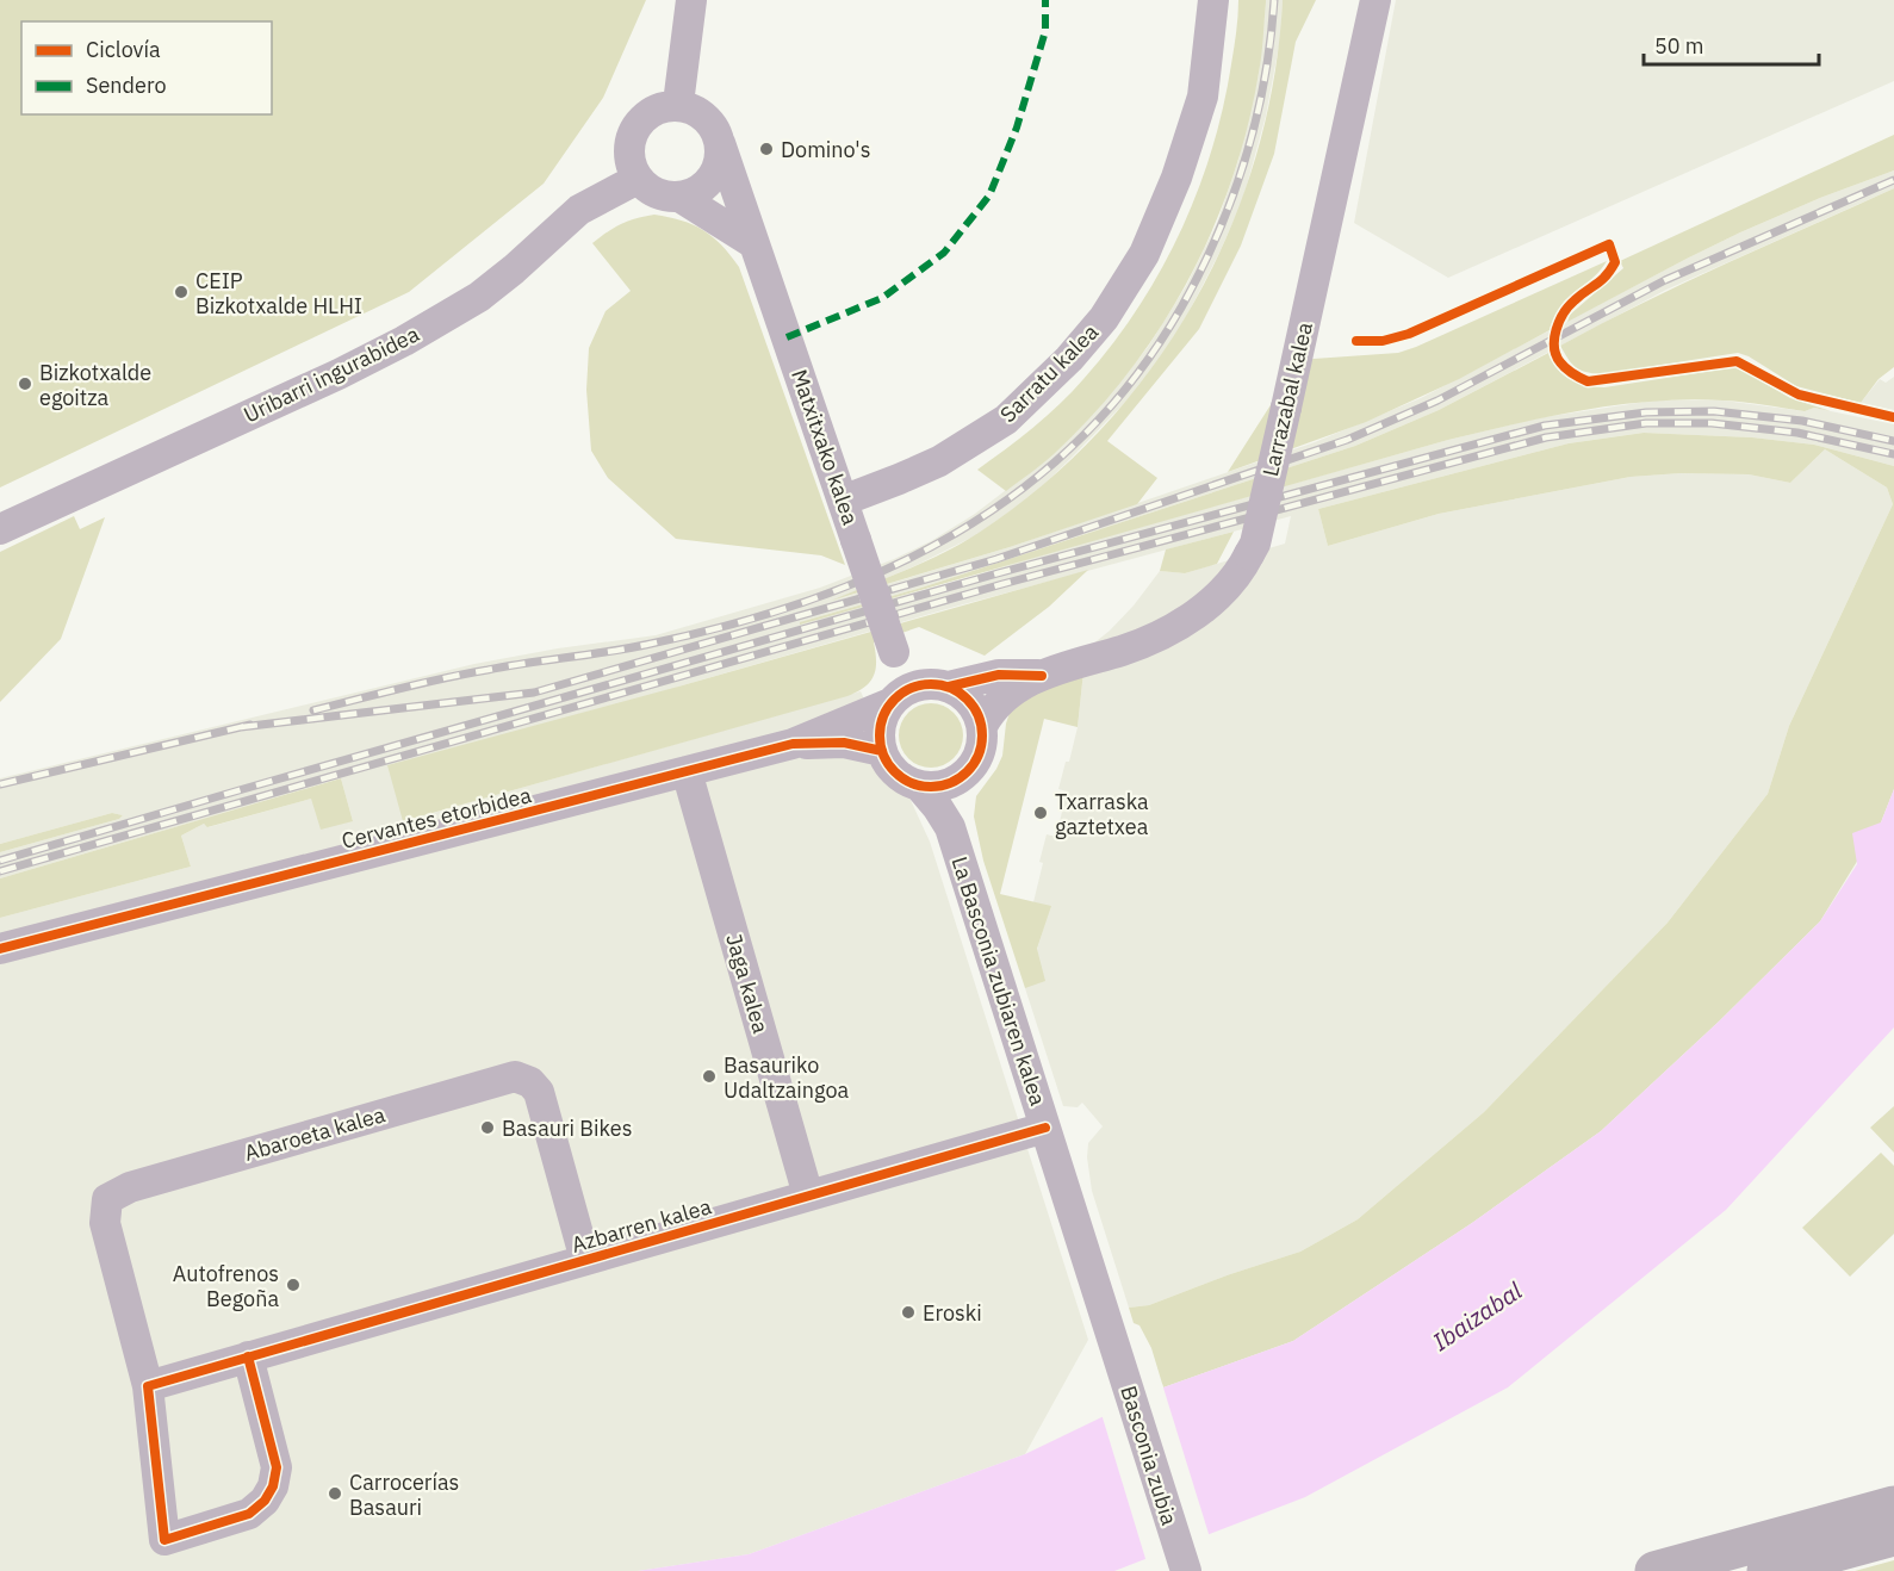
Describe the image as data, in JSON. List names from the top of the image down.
{
  "streets": {
    "street": [
      "Sarratu kalea",
      "Uribarri ingurabidea",
      "Larrazabal kalea",
      "Matxitxako kalea",
      "Cervantes etorbidea",
      "La Basconia zubiaren kalea",
      "Jaga kalea",
      "Abaroeta kalea",
      "Azbarren kalea",
      "Basconia zubia"
    ]
  },
  "crossings": [
    ["Sarratu kalea", "Matxitxako kalea"],
    ["Uribarri ingurabidea", "Matxitxako kalea"],
    ["Matxitxako kalea", "Cervantes etorbidea"],
    ["Matxitxako kalea", "La Basconia zubiaren kalea"],
    ["Cervantes etorbidea", "La Basconia zubiaren kalea"],
    ["Cervantes etorbidea", "Jaga kalea"],
    ["La Basconia zubiaren kalea", "Azbarren kalea"],
    ["La Basconia zubiaren kalea", "Basconia zubia"],
    ["Jaga kalea", "Azbarren kalea"],
    ["Abaroeta kalea", "Azbarren kalea"]
  ],
  "water": ["Ibaizabal"],
  "places": [
    "Domino's",
    "CEIP Bizkotxalde HLHI",
    "Bizkotxalde egoitza",
    "Txarraska gaztetxea",
    "Basauriko Udaltzaingoa",
    "Basauri Bikes",
    "Autofrenos Begoña",
    "Eroski",
    "Carrocerías Basauri"
  ],
  "legend": ["Ciclovía", "Sendero"],
  "scale_bar": "50 m"
}
